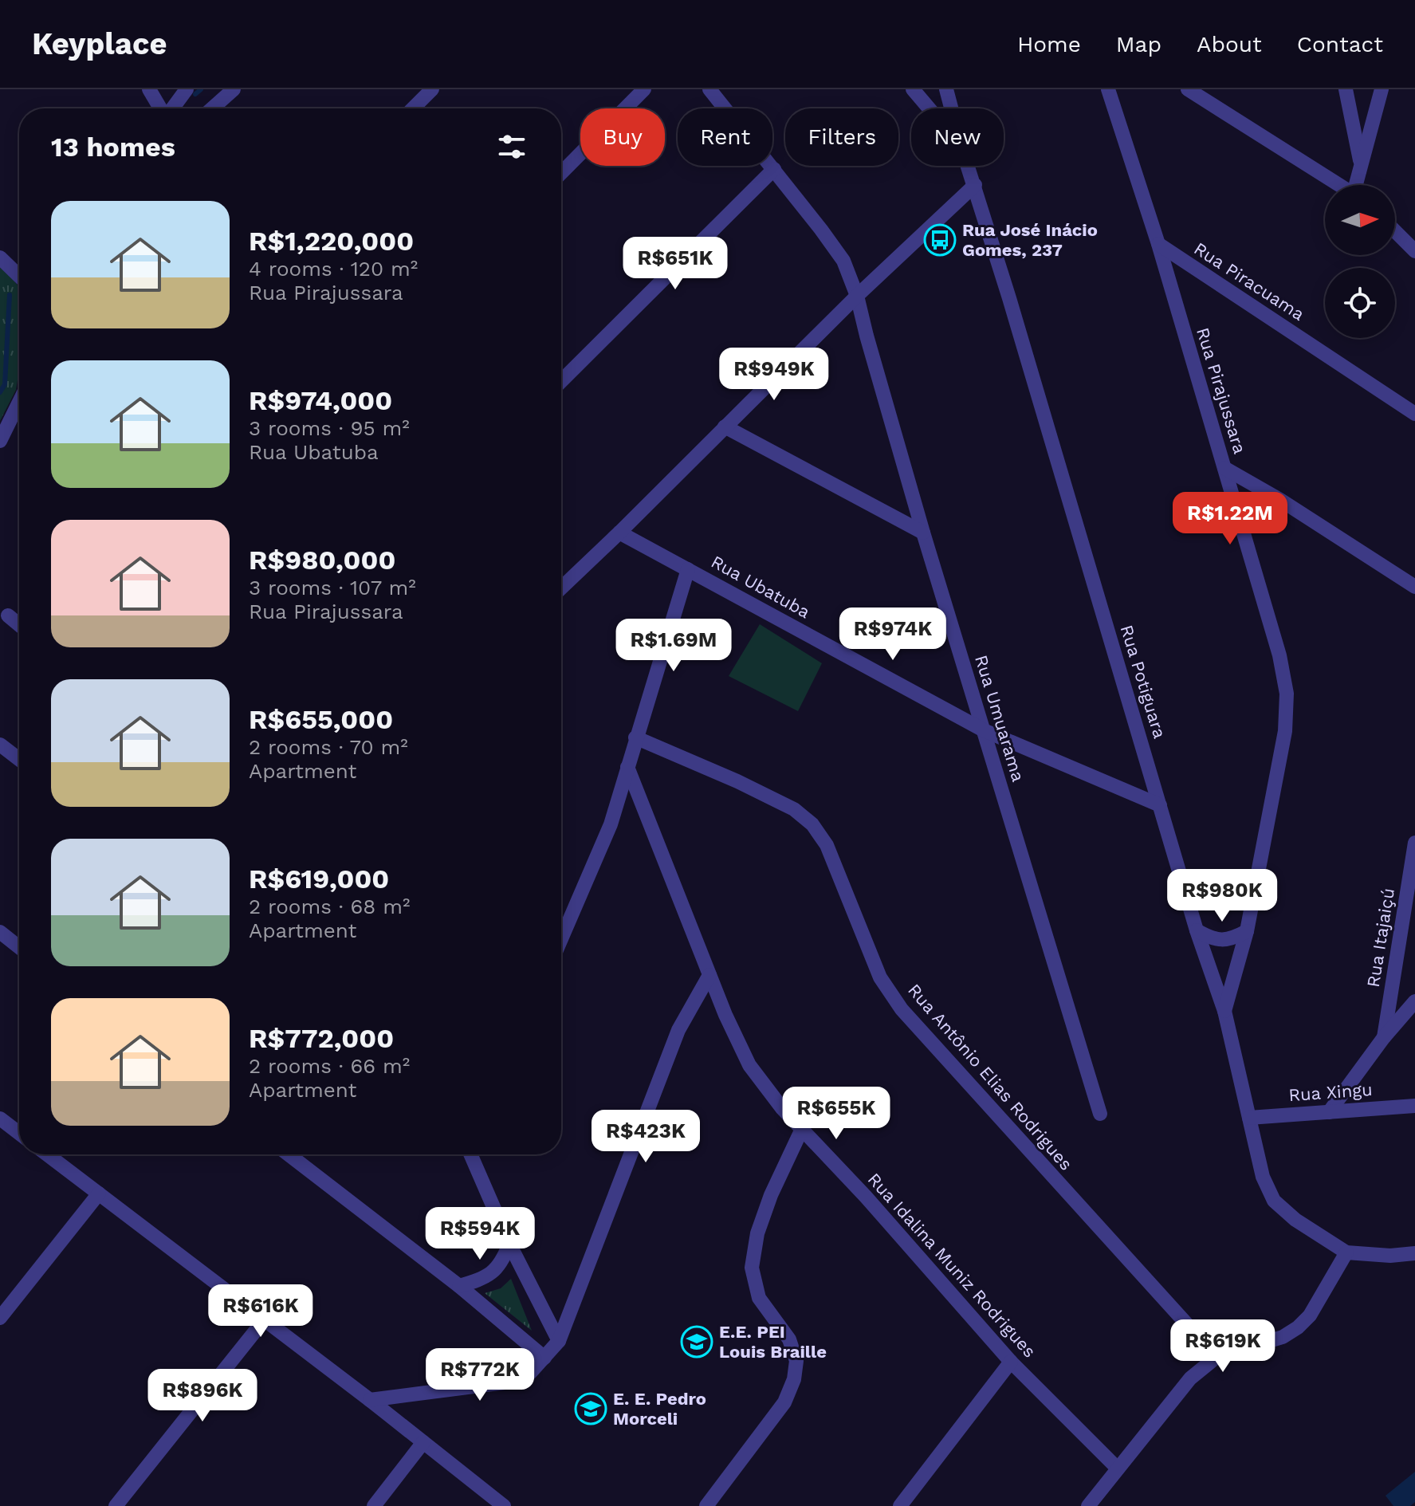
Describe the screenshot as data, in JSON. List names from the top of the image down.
{
  "streets": {
    "street": [
      "Rua Piracuama",
      "Rua Pirajussara",
      "Rua Ubatuba",
      "Rua Potiguara",
      "Rua Umuarama",
      "Rua Itajaiçú",
      "Rua Antônio Elias Rodrigues",
      "Rua Xingu",
      "Rua Idalina Muniz Rodrigues"
    ]
  },
  "crossings": [
    ["Rua Piracuama", "Rua Pirajussara"],
    ["Rua Pirajussara", "Rua Potiguara"],
    ["Rua Ubatuba", "Rua Potiguara"],
    ["Rua Ubatuba", "Rua Umuarama"],
    ["Rua Potiguara", "Rua Xingu"]
  ],
  "places": {
    "bus stop": ["Rua José Inácio Gomes, 237"],
    "school or university": ["E.E. PEI Louis Braille", "E. E. Pedro Morceli"]
  },
  "north": "right",
  "page": {
    "header": "Keyplace",
    "nav": [
      "Home",
      "Map",
      "About",
      "Contact"
    ],
    "chip": [
      "Buy",
      "Rent",
      "Filters",
      "New"
    ],
    "heading": "13 homes",
    "list": [
      {
        "name": "R$1,220,000",
        "note": "4 rooms · 120 m² · Rua Pirajussara"
      },
      {
        "name": "R$974,000",
        "note": "3 rooms · 95 m² · Rua Ubatuba"
      },
      {
        "name": "R$980,000",
        "note": "3 rooms · 107 m² · Rua Pirajussara"
      },
      {
        "name": "R$655,000",
        "note": "2 rooms · 70 m² · Apartment"
      },
      {
        "name": "R$619,000",
        "note": "2 rooms · 68 m² · Apartment"
      },
      {
        "name": "R$772,000",
        "note": "2 rooms · 66 m² · Apartment"
      }
    ],
    "price": [
      "R$651K",
      "R$949K",
      "R$1.22M",
      "R$974K",
      "R$1.69M",
      "R$980K",
      "R$655K",
      "R$423K",
      "R$594K",
      "R$616K",
      "R$619K",
      "R$772K",
      "R$896K"
    ]
  }
}
